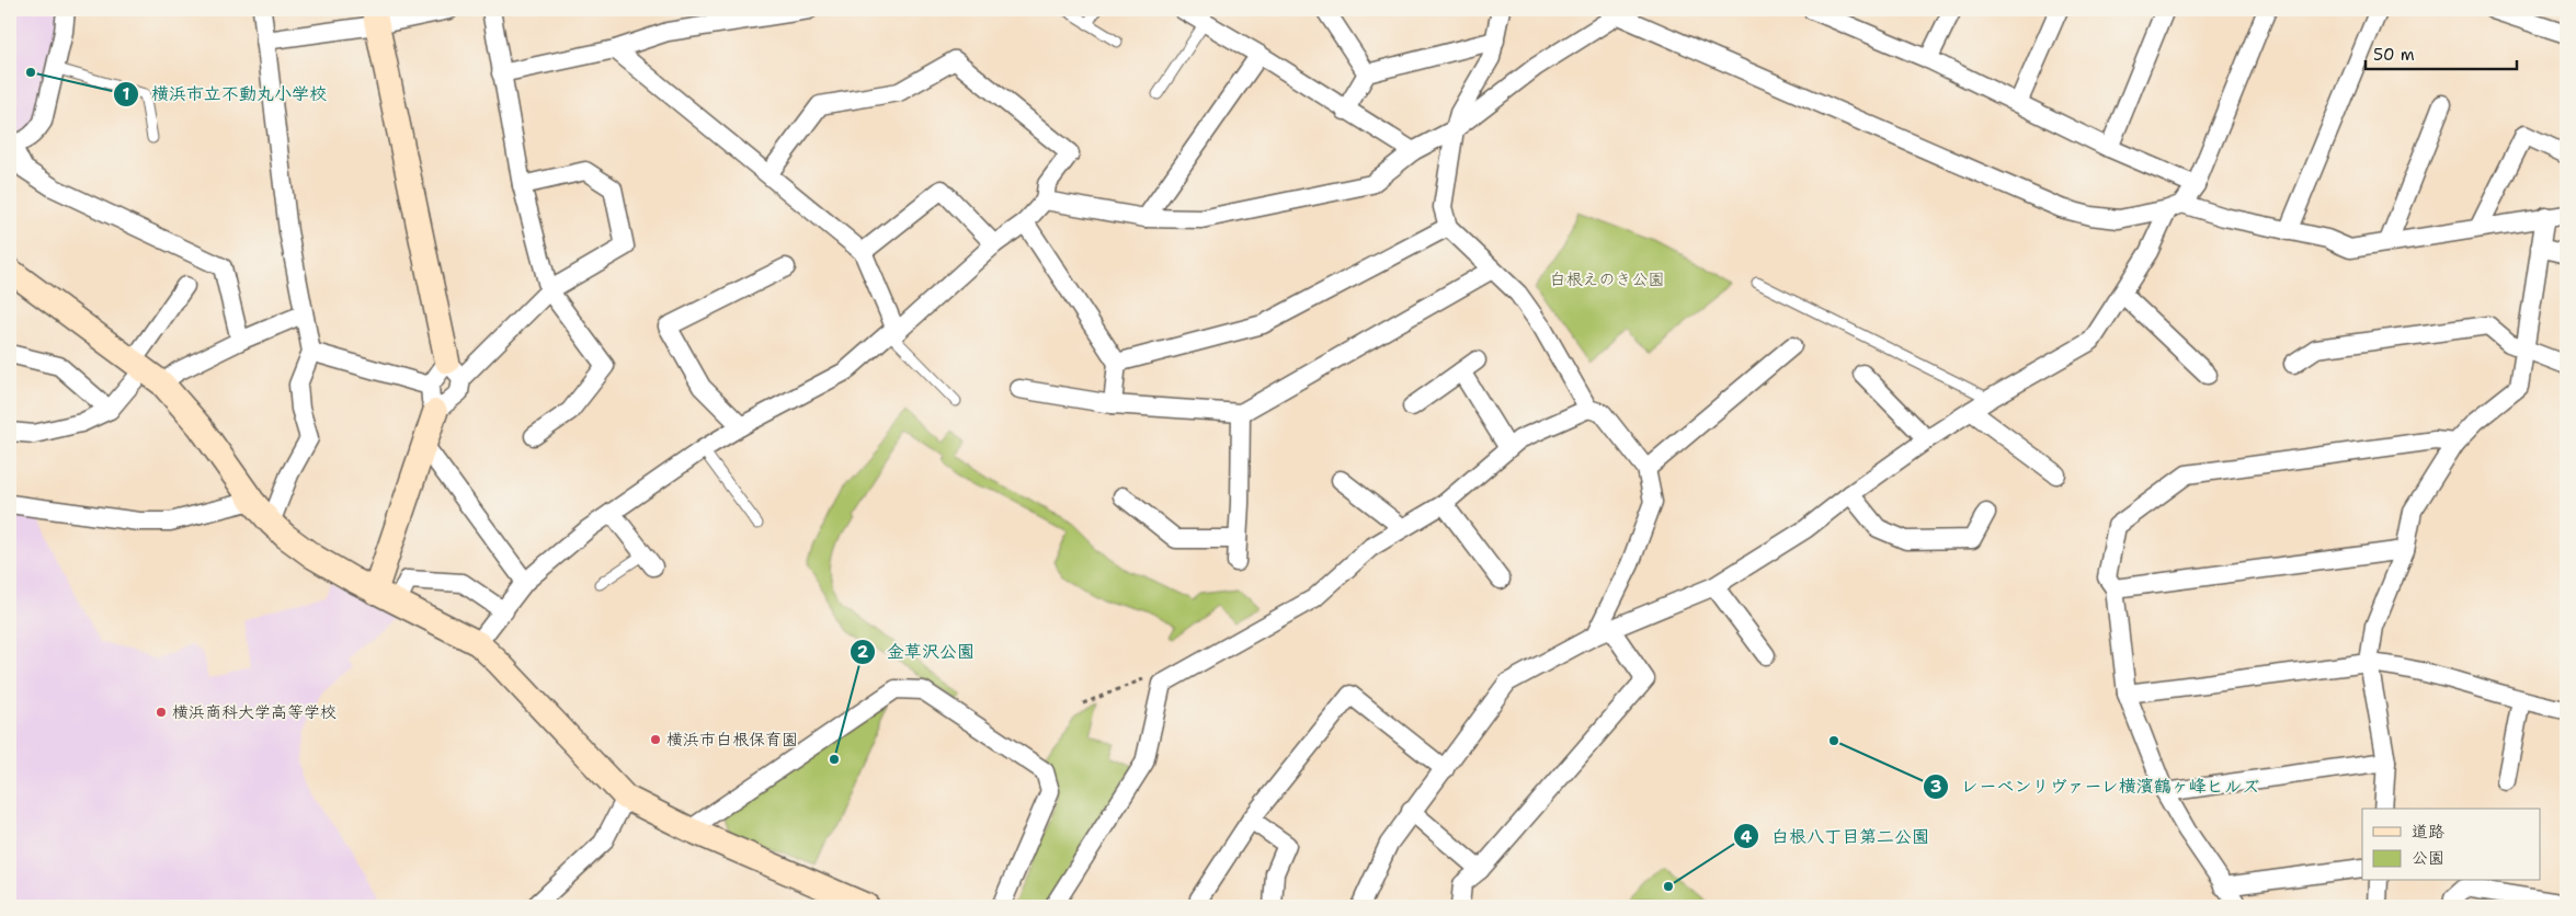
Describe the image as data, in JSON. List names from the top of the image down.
{
  "parks": ["白根えのき公園"],
  "places": [
    "横浜市立不動丸小学校",
    "横浜商科大学高等学校",
    "横浜市白根保育園",
    "レーベンリヴァーレ横濱鶴ヶ峰ヒルズ",
    "金草沢公園",
    "白根八丁目第二公園"
  ],
  "legend": ["道路", "公園"],
  "scale_bar": "50 m"
}
